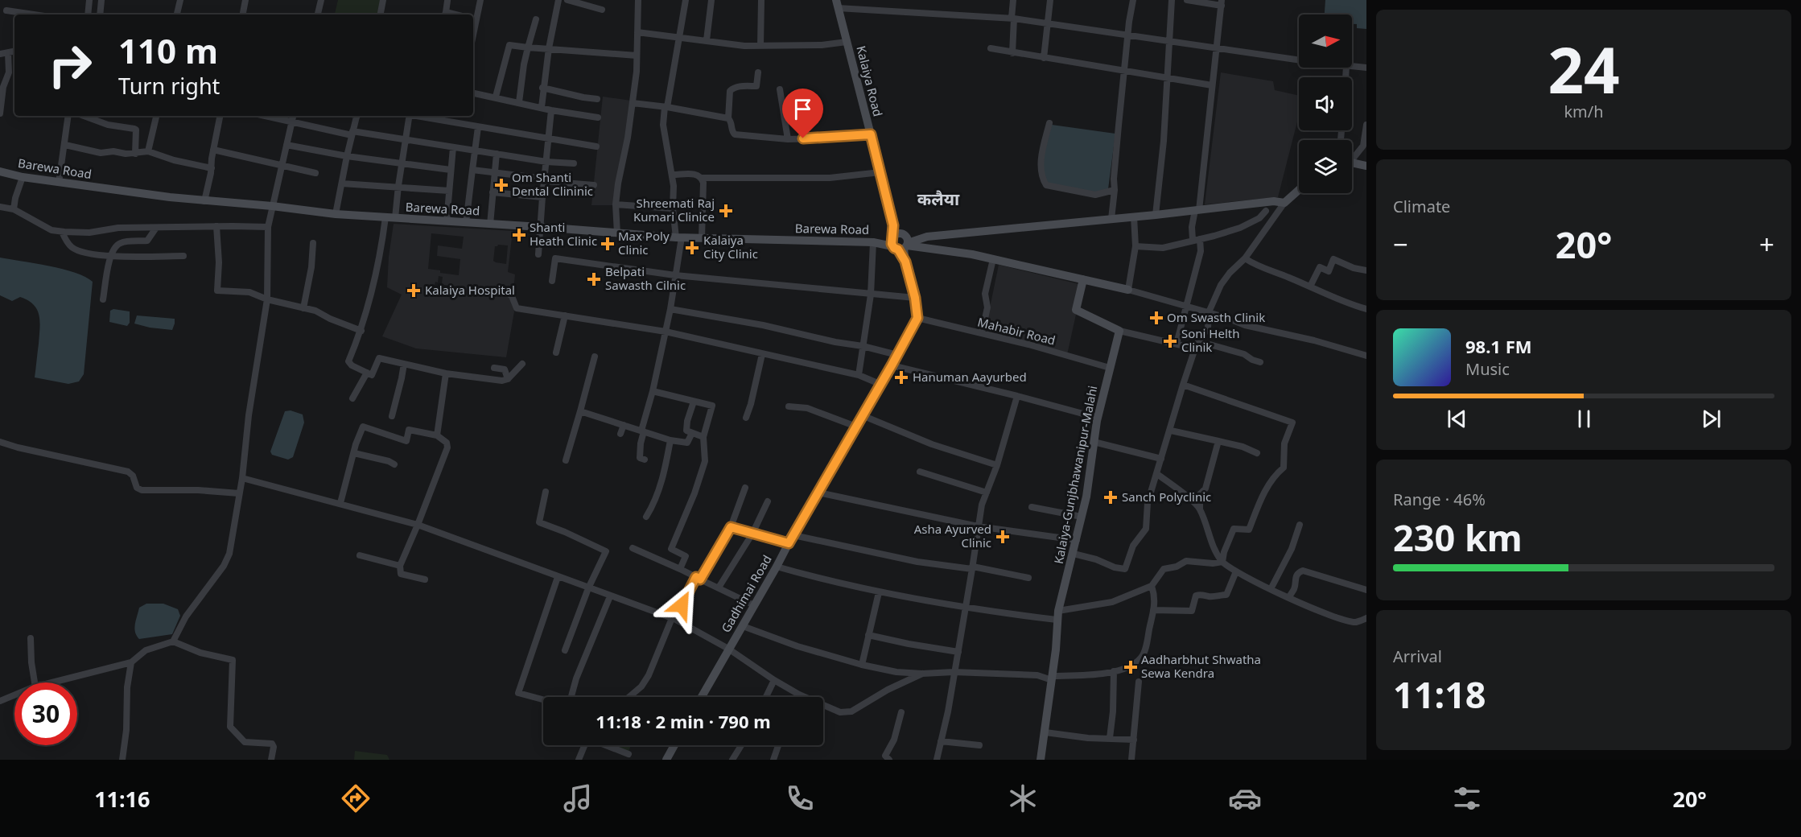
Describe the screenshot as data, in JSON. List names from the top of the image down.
{
  "streets": {
    "main road": [
      "Kalaiya Road",
      "Barewa Road",
      "Kalaiya-Gunjbhawanipur-Malahi",
      "Gadhimai Road"
    ],
    "street": ["Mahabir Road"]
  },
  "crossings": [
    ["Kalaiya Road", "Barewa Road"],
    ["Mahabir Road", "Kalaiya-Gunjbhawanipur-Malahi"],
    ["Mahabir Road", "Gadhimai Road"]
  ],
  "districts": ["कलैया"],
  "places": {
    "health": [
      "Om Shanti Dental Clininic",
      "Shreemati Raj Kumari Clinice",
      "Shanti Heath Clinic",
      "Max Poly Clinic",
      "Kalaiya City Clinic",
      "Belpati Sawasth Cilnic",
      "Kalaiya Hospital",
      "Om Swasth Clinik",
      "Soni Helth Clinik",
      "Hanuman Aayurbed",
      "Sanch Polyclinic",
      "Asha Ayurved Clinic",
      "Aadharbhut Shwatha Sewa Kendra"
    ]
  },
  "north": "right",
  "page": {
    "tile": [
      ["24", "km/h"],
      "Climate",
      ["Range · 46%", "230 km"],
      ["Arrival", "11:18"]
    ],
    "turn": ["110 m", "Turn right"],
    "heat": ["−", "20°", "+"],
    "song": ["98.1 FM", "Music"],
    "limit": "30",
    "trip": "11:18 · 2 min · 790 m",
    "tabs": ["11:16", "20°"]
  }
}
